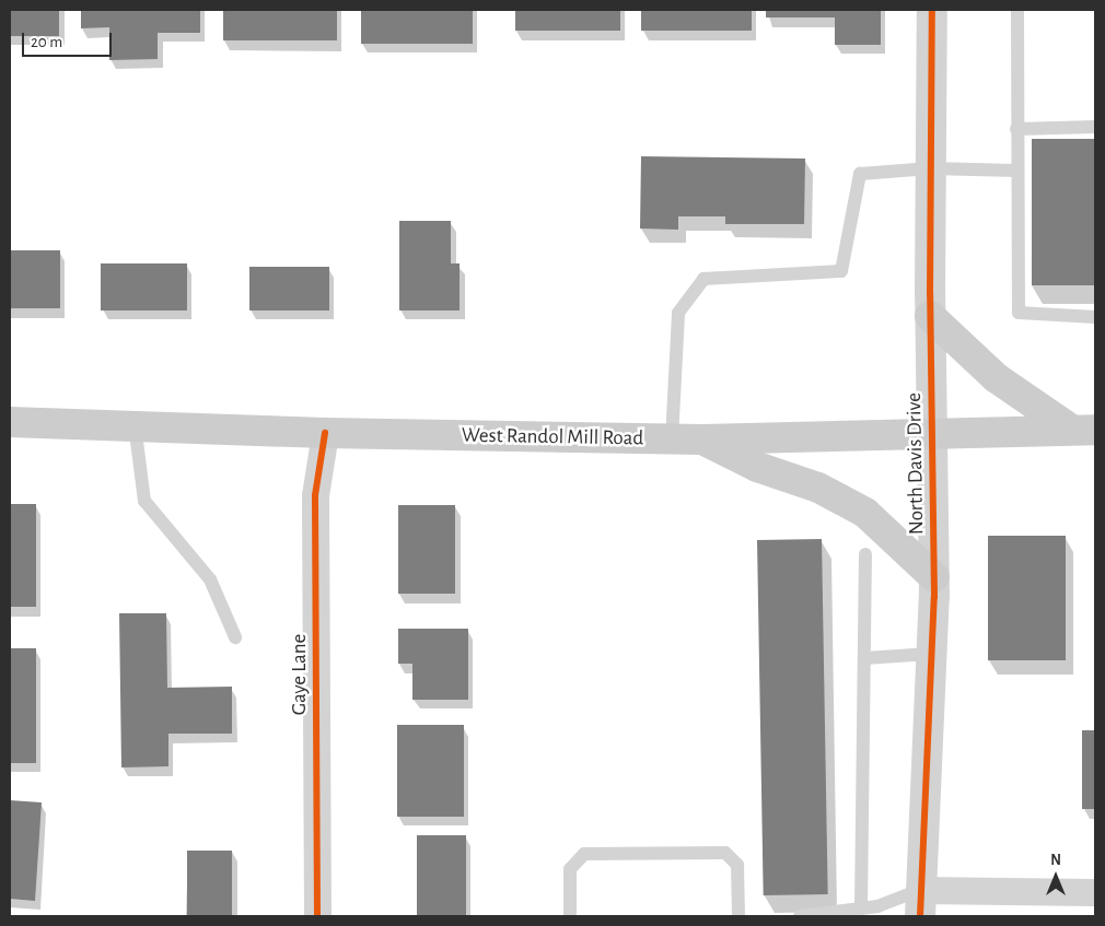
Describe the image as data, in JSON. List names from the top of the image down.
{
  "streets": {
    "main road": ["West Randol Mill Road"],
    "street": ["North Davis Drive", "Gaye Lane"]
  },
  "crossings": [
    ["West Randol Mill Road", "North Davis Drive"],
    ["West Randol Mill Road", "Gaye Lane"]
  ],
  "scale_bar": "20 m",
  "north": "top"
}
